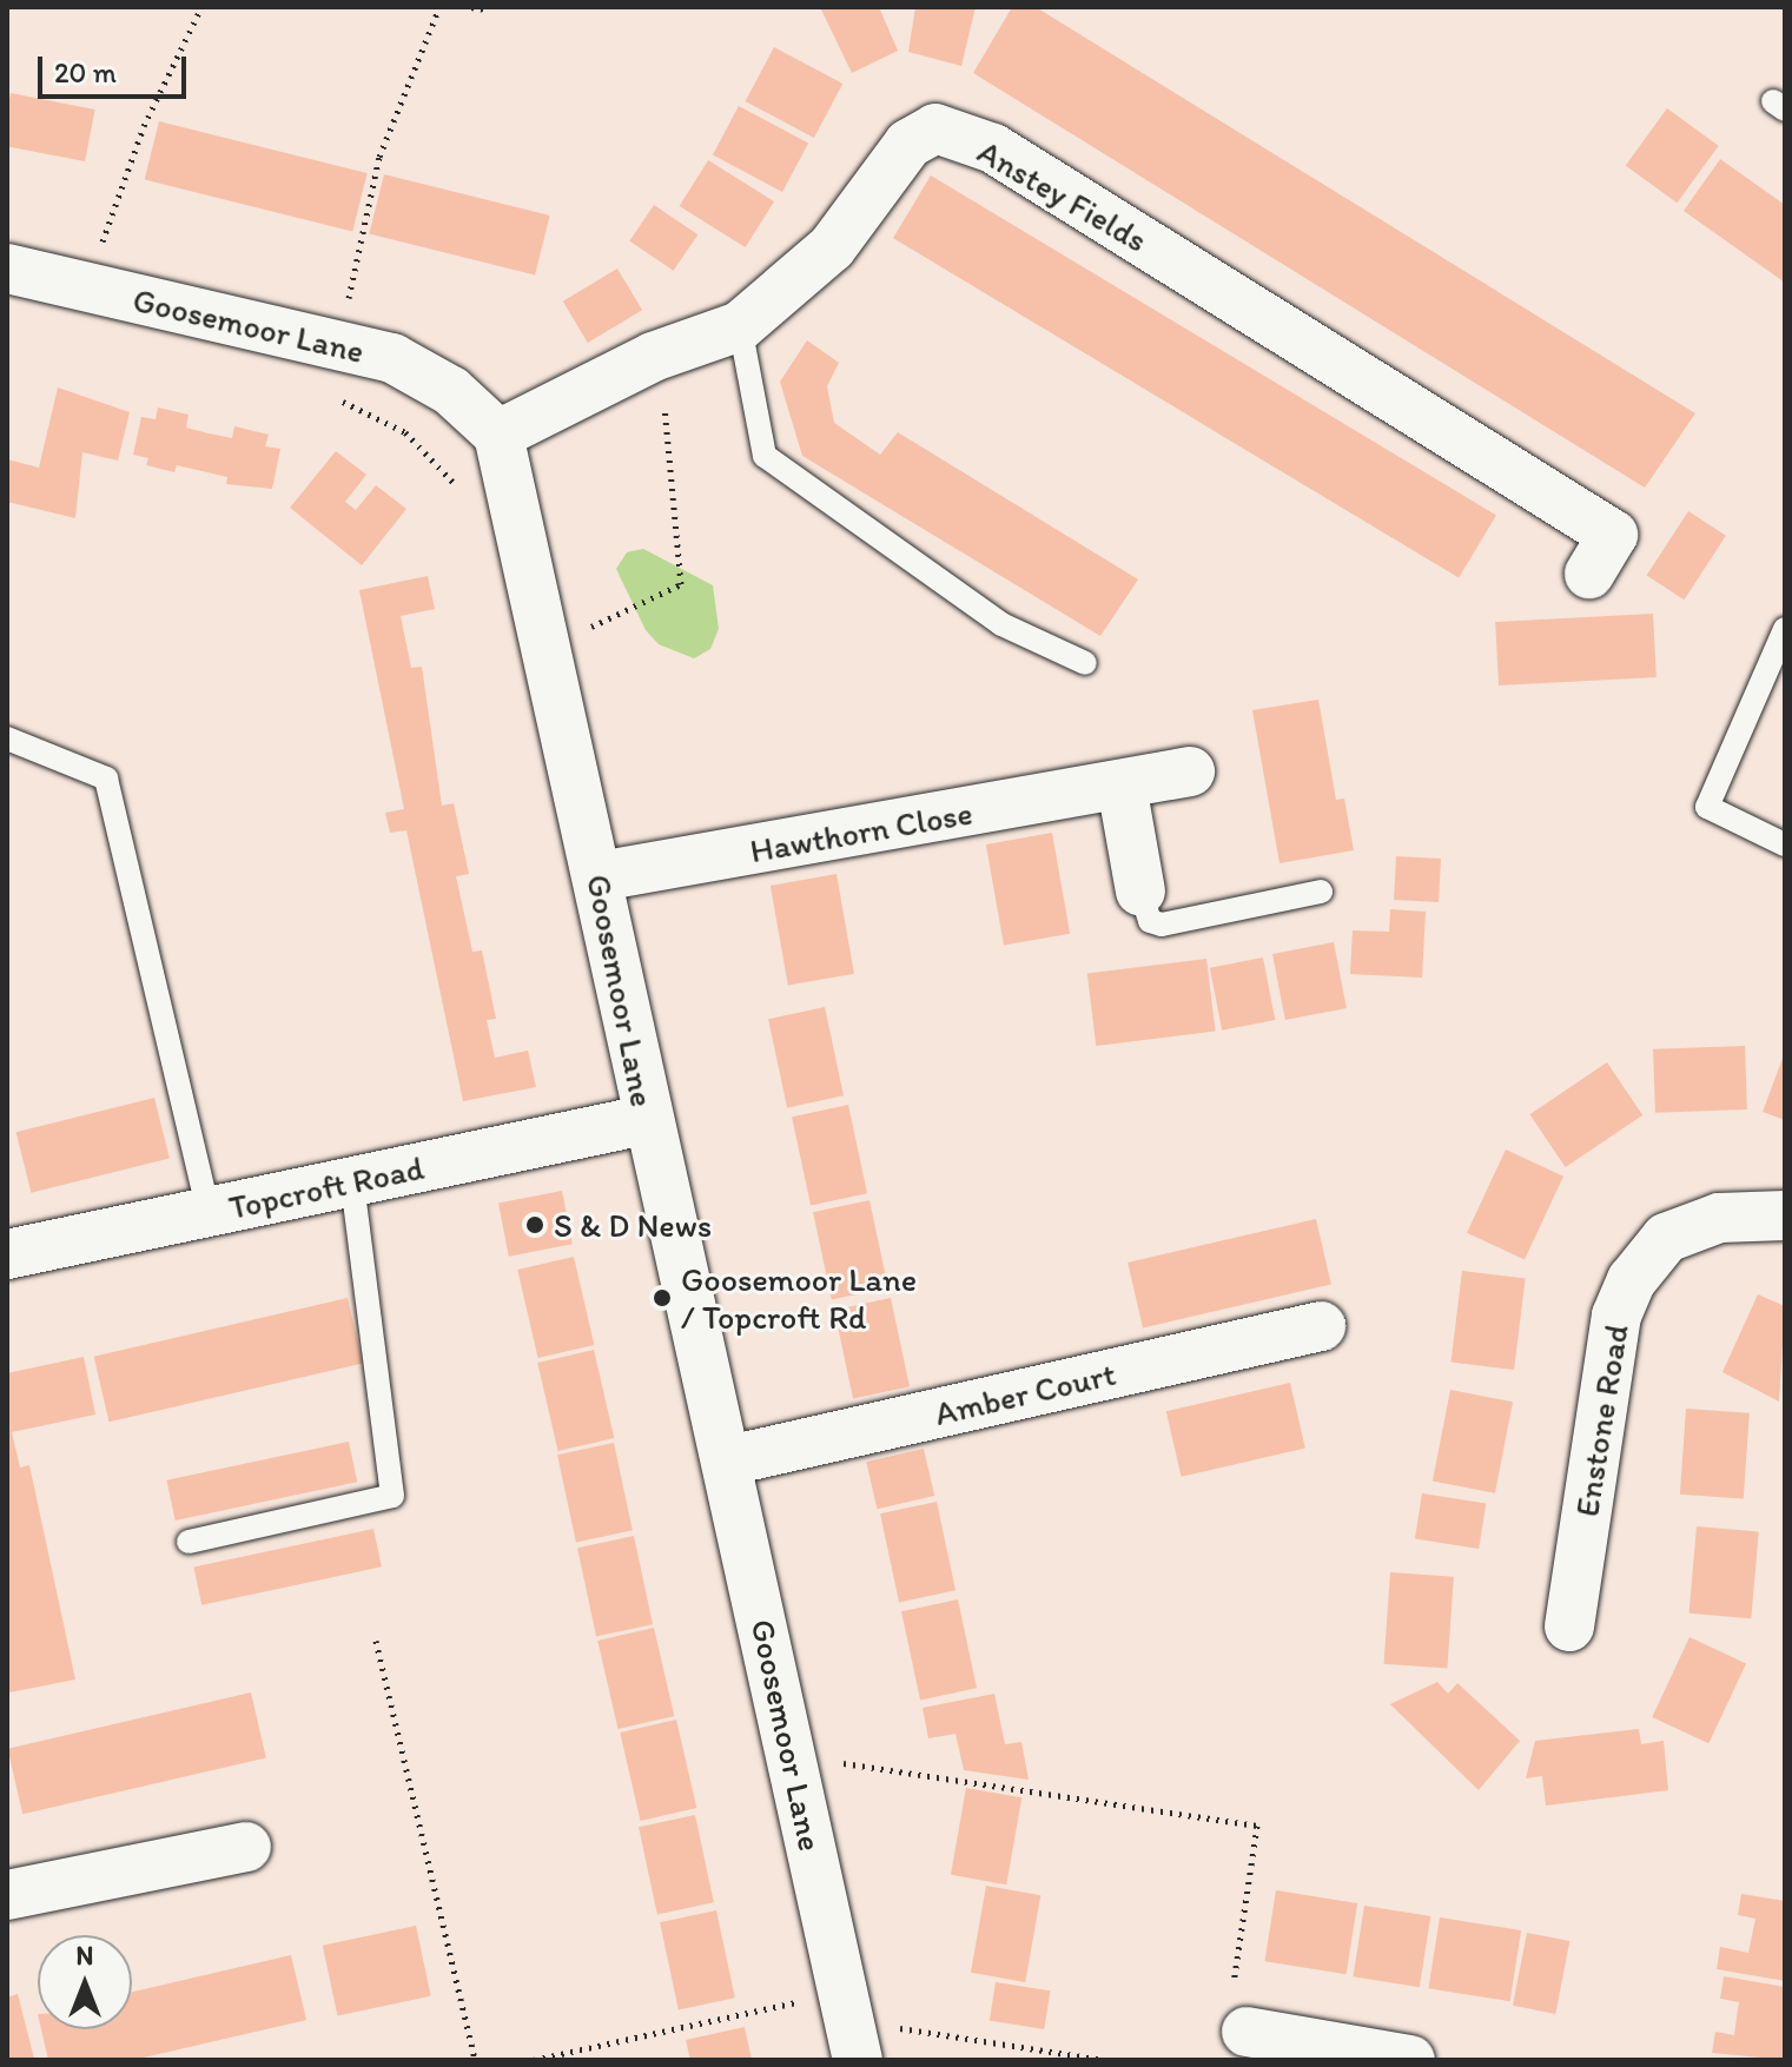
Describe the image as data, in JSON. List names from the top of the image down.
{
  "streets": {
    "street": [
      "Anstey Fields",
      "Goosemoor Lane",
      "Hawthorn Close",
      "Topcroft Road",
      "Amber Court",
      "Enstone Road"
    ]
  },
  "crossings": [
    ["Anstey Fields", "Goosemoor Lane"],
    ["Goosemoor Lane", "Hawthorn Close"],
    ["Goosemoor Lane", "Topcroft Road"],
    ["Goosemoor Lane", "Amber Court"]
  ],
  "places": ["S & D News", "Goosemoor Lane / Topcroft Rd"],
  "scale_bar": "20 m",
  "north": "top"
}
